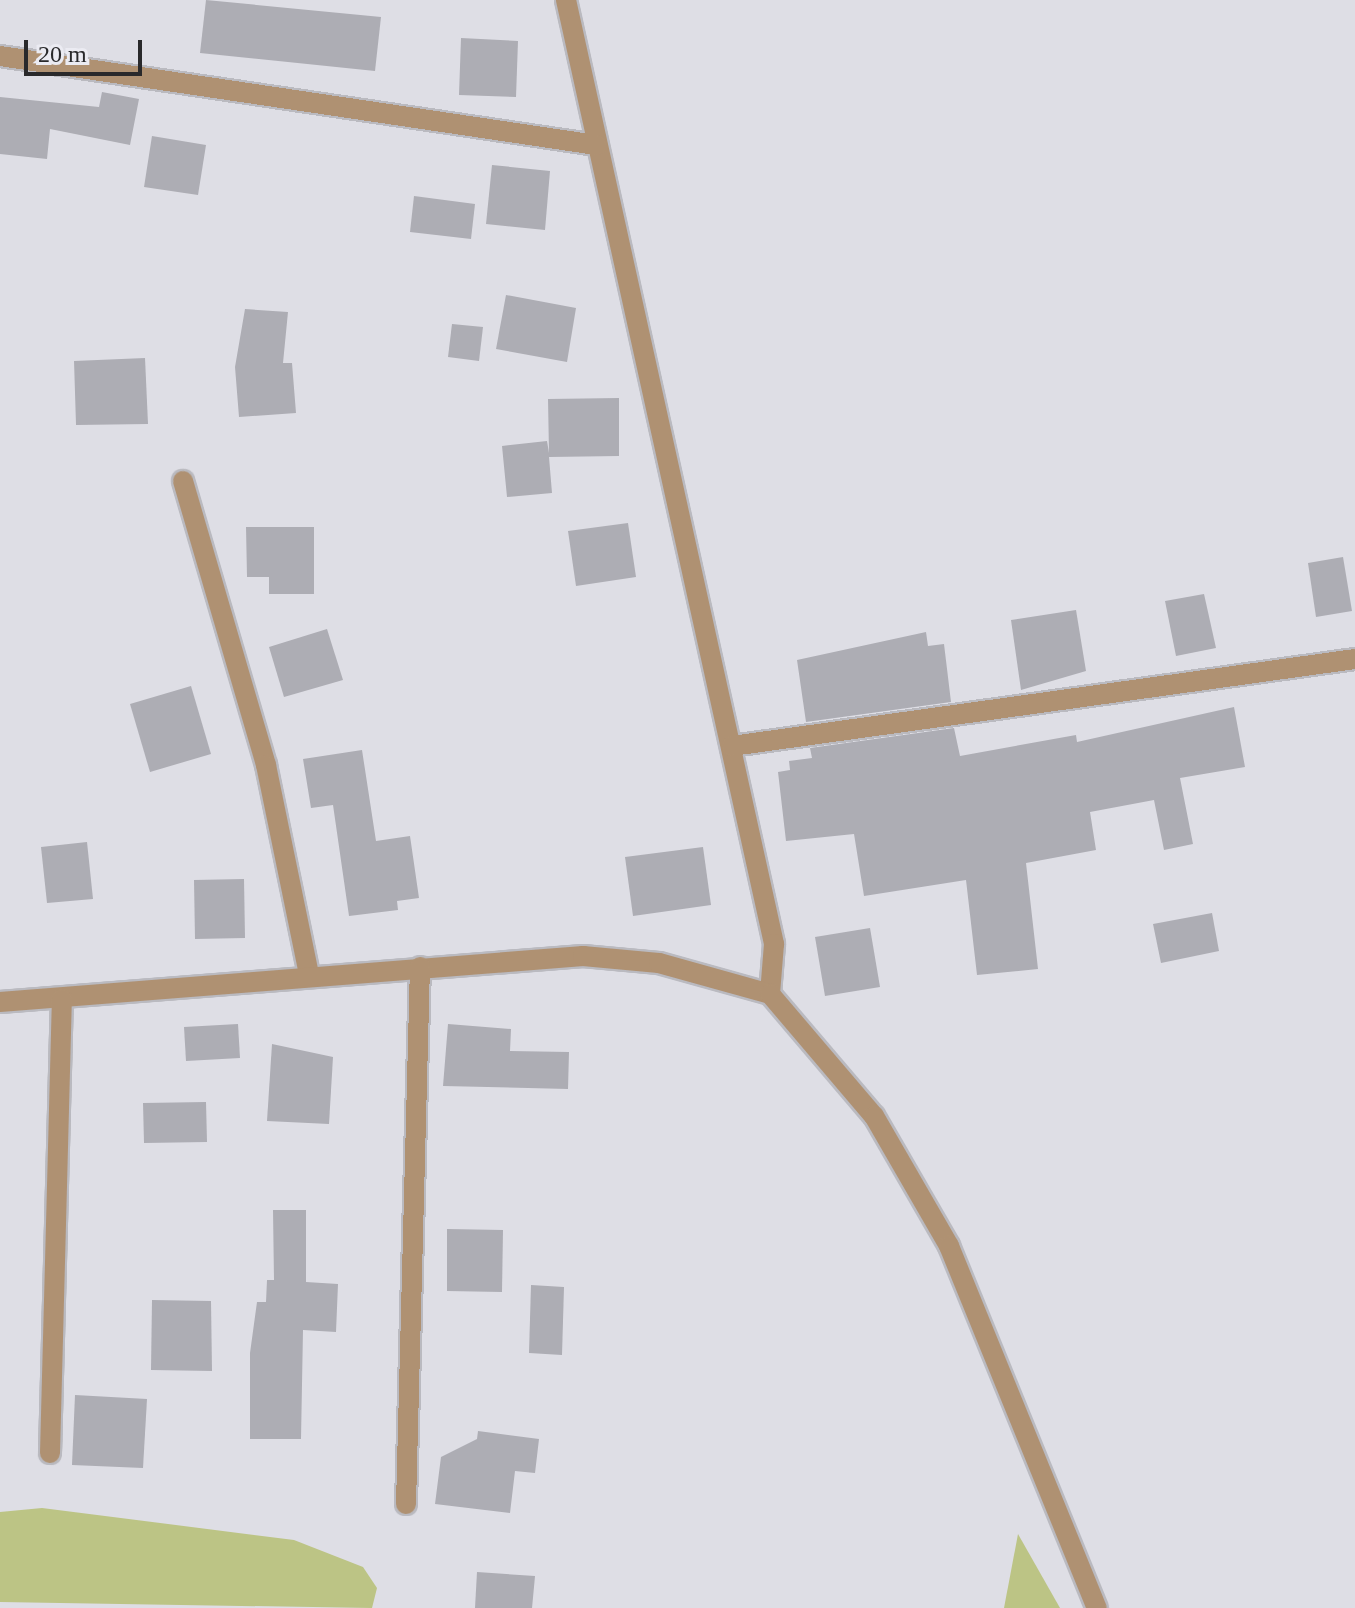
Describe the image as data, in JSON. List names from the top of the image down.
{
  "scale_bar": "20 m"
}
